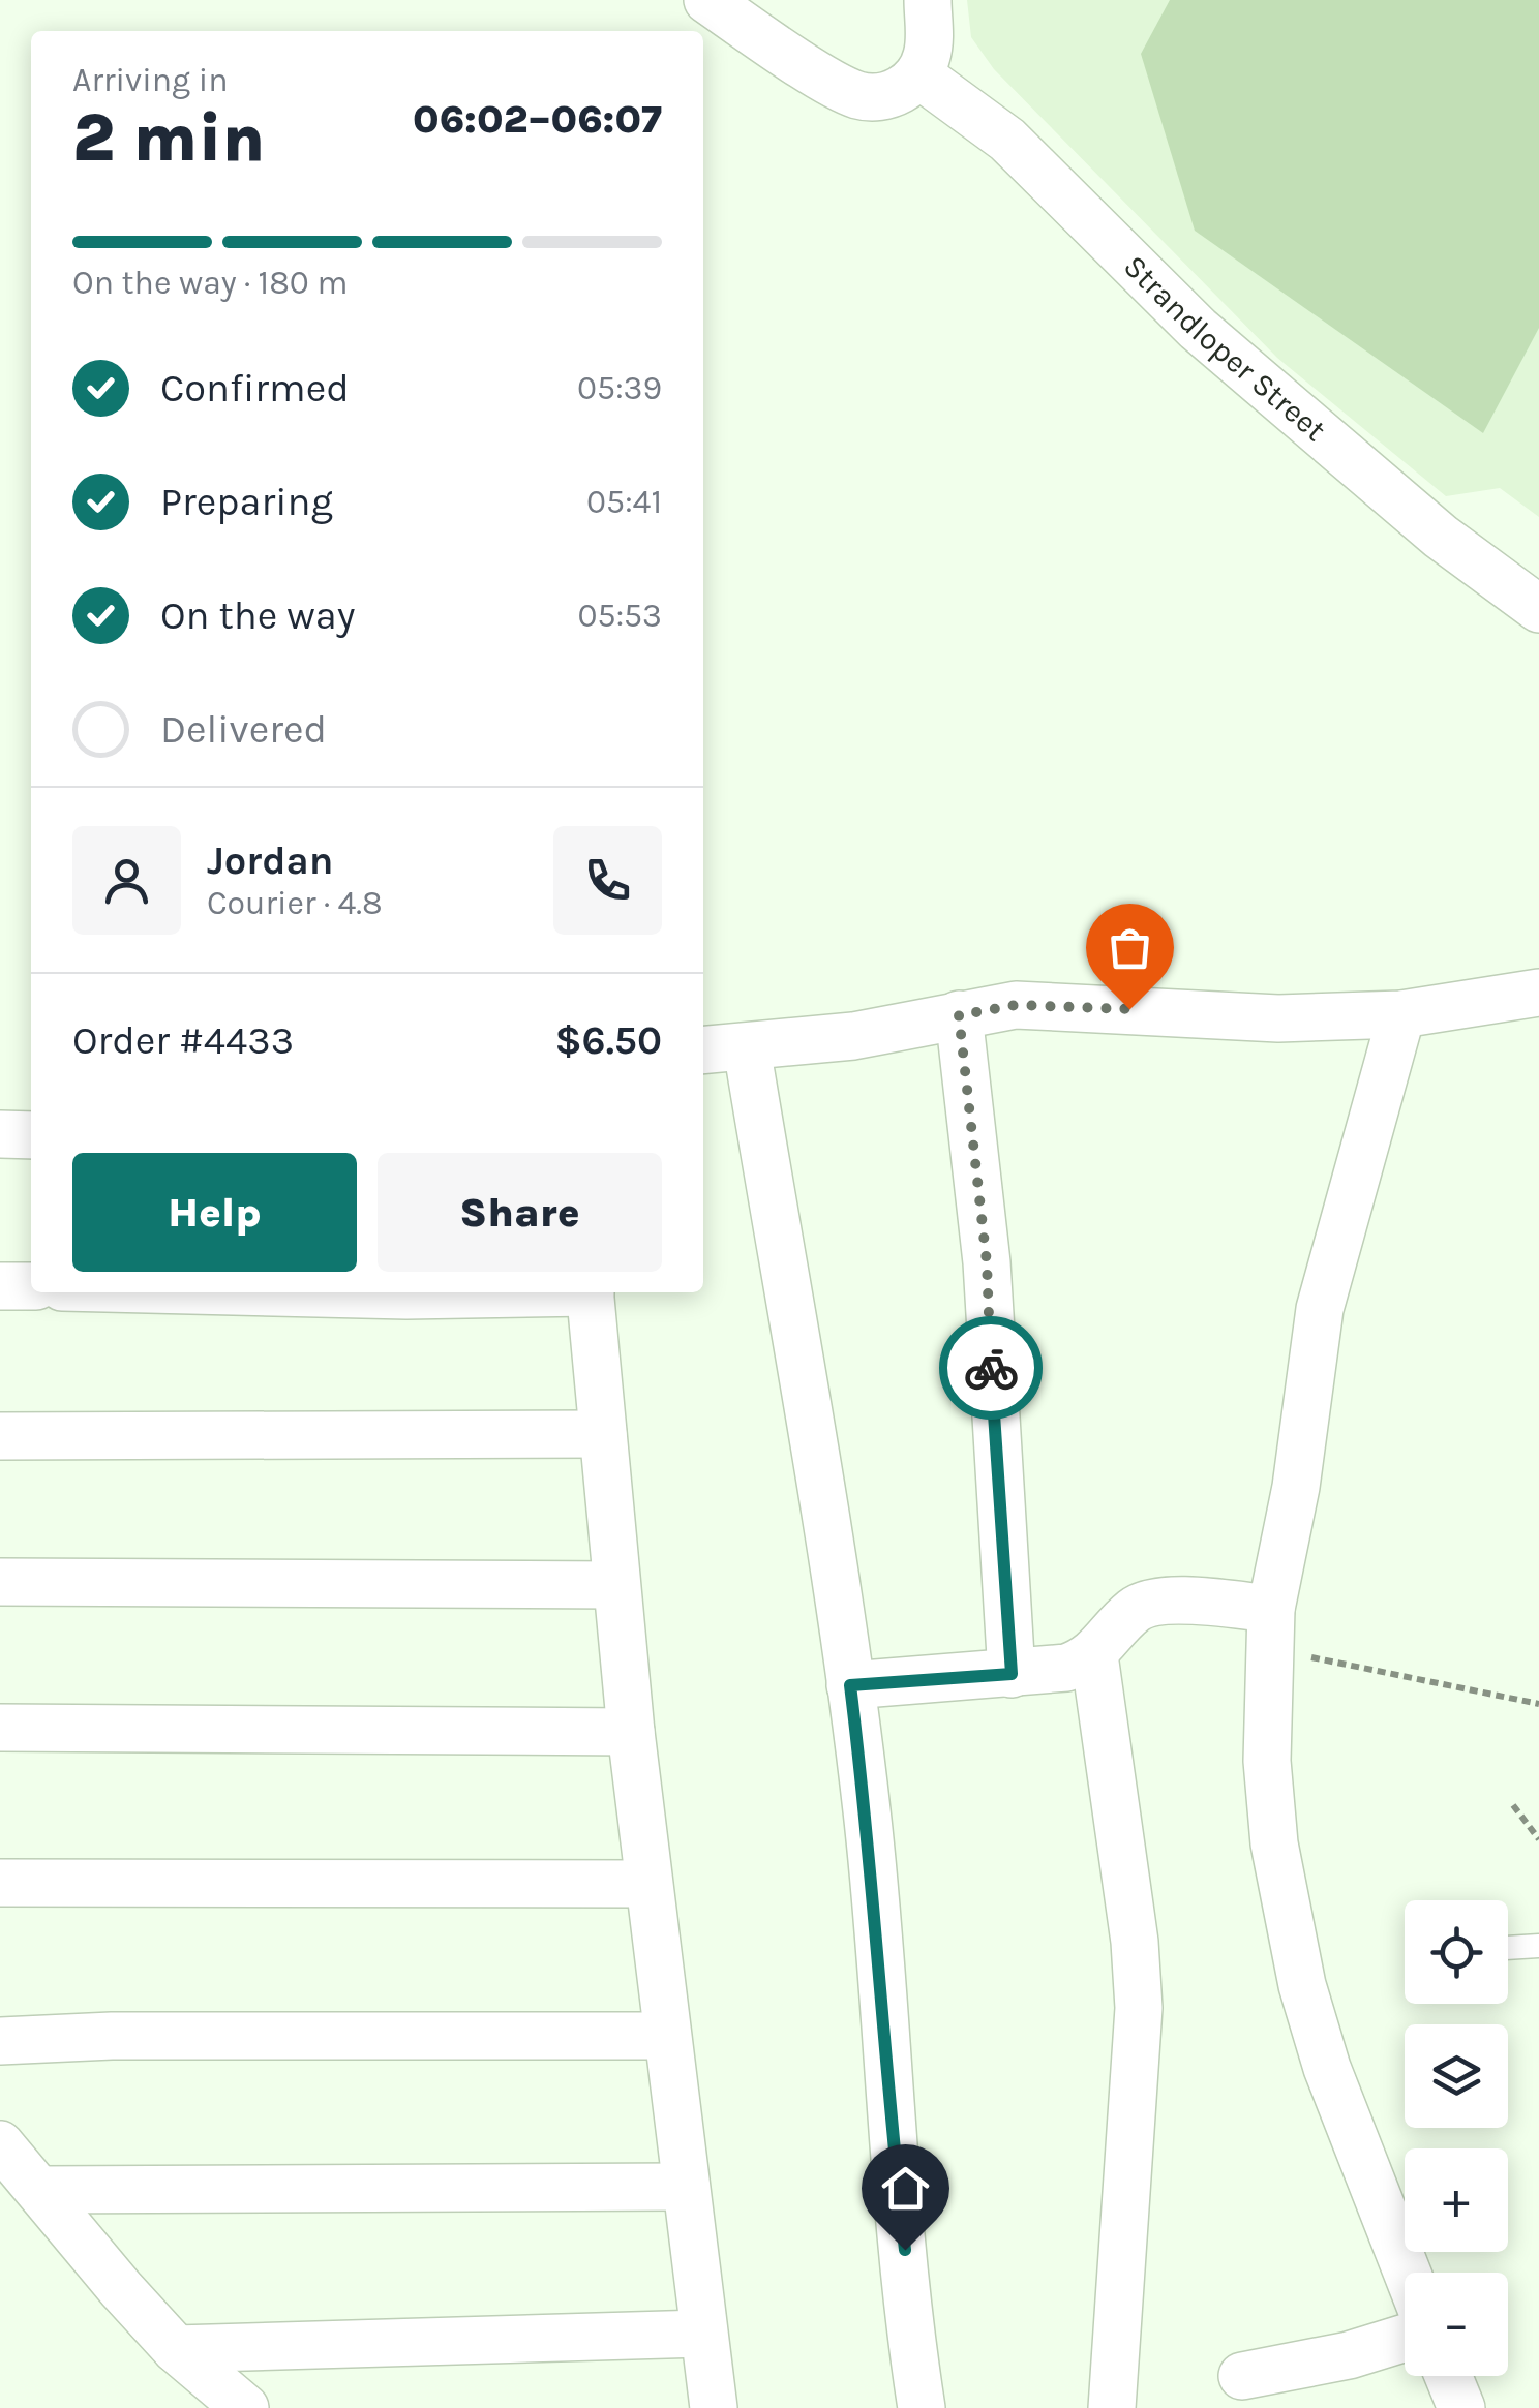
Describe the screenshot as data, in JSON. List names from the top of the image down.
{
  "streets": {
    "street": ["Strandloper Street"]
  },
  "page": {
    "heading": ["2 min", "Arriving in", "06:02–06:07"],
    "panel": [
      "Jordan",
      "Courier · 4.8",
      "Order #4433",
      "$6.50"
    ],
    "bar": "On the way · 180 m",
    "list": [
      ["Confirmed", "05:39"],
      ["Preparing", "05:41"],
      ["On the way", "05:53"],
      "Delivered"
    ],
    "buttons": ["Help", "Share"],
    "map_buttons": ["+", "−"]
  }
}
